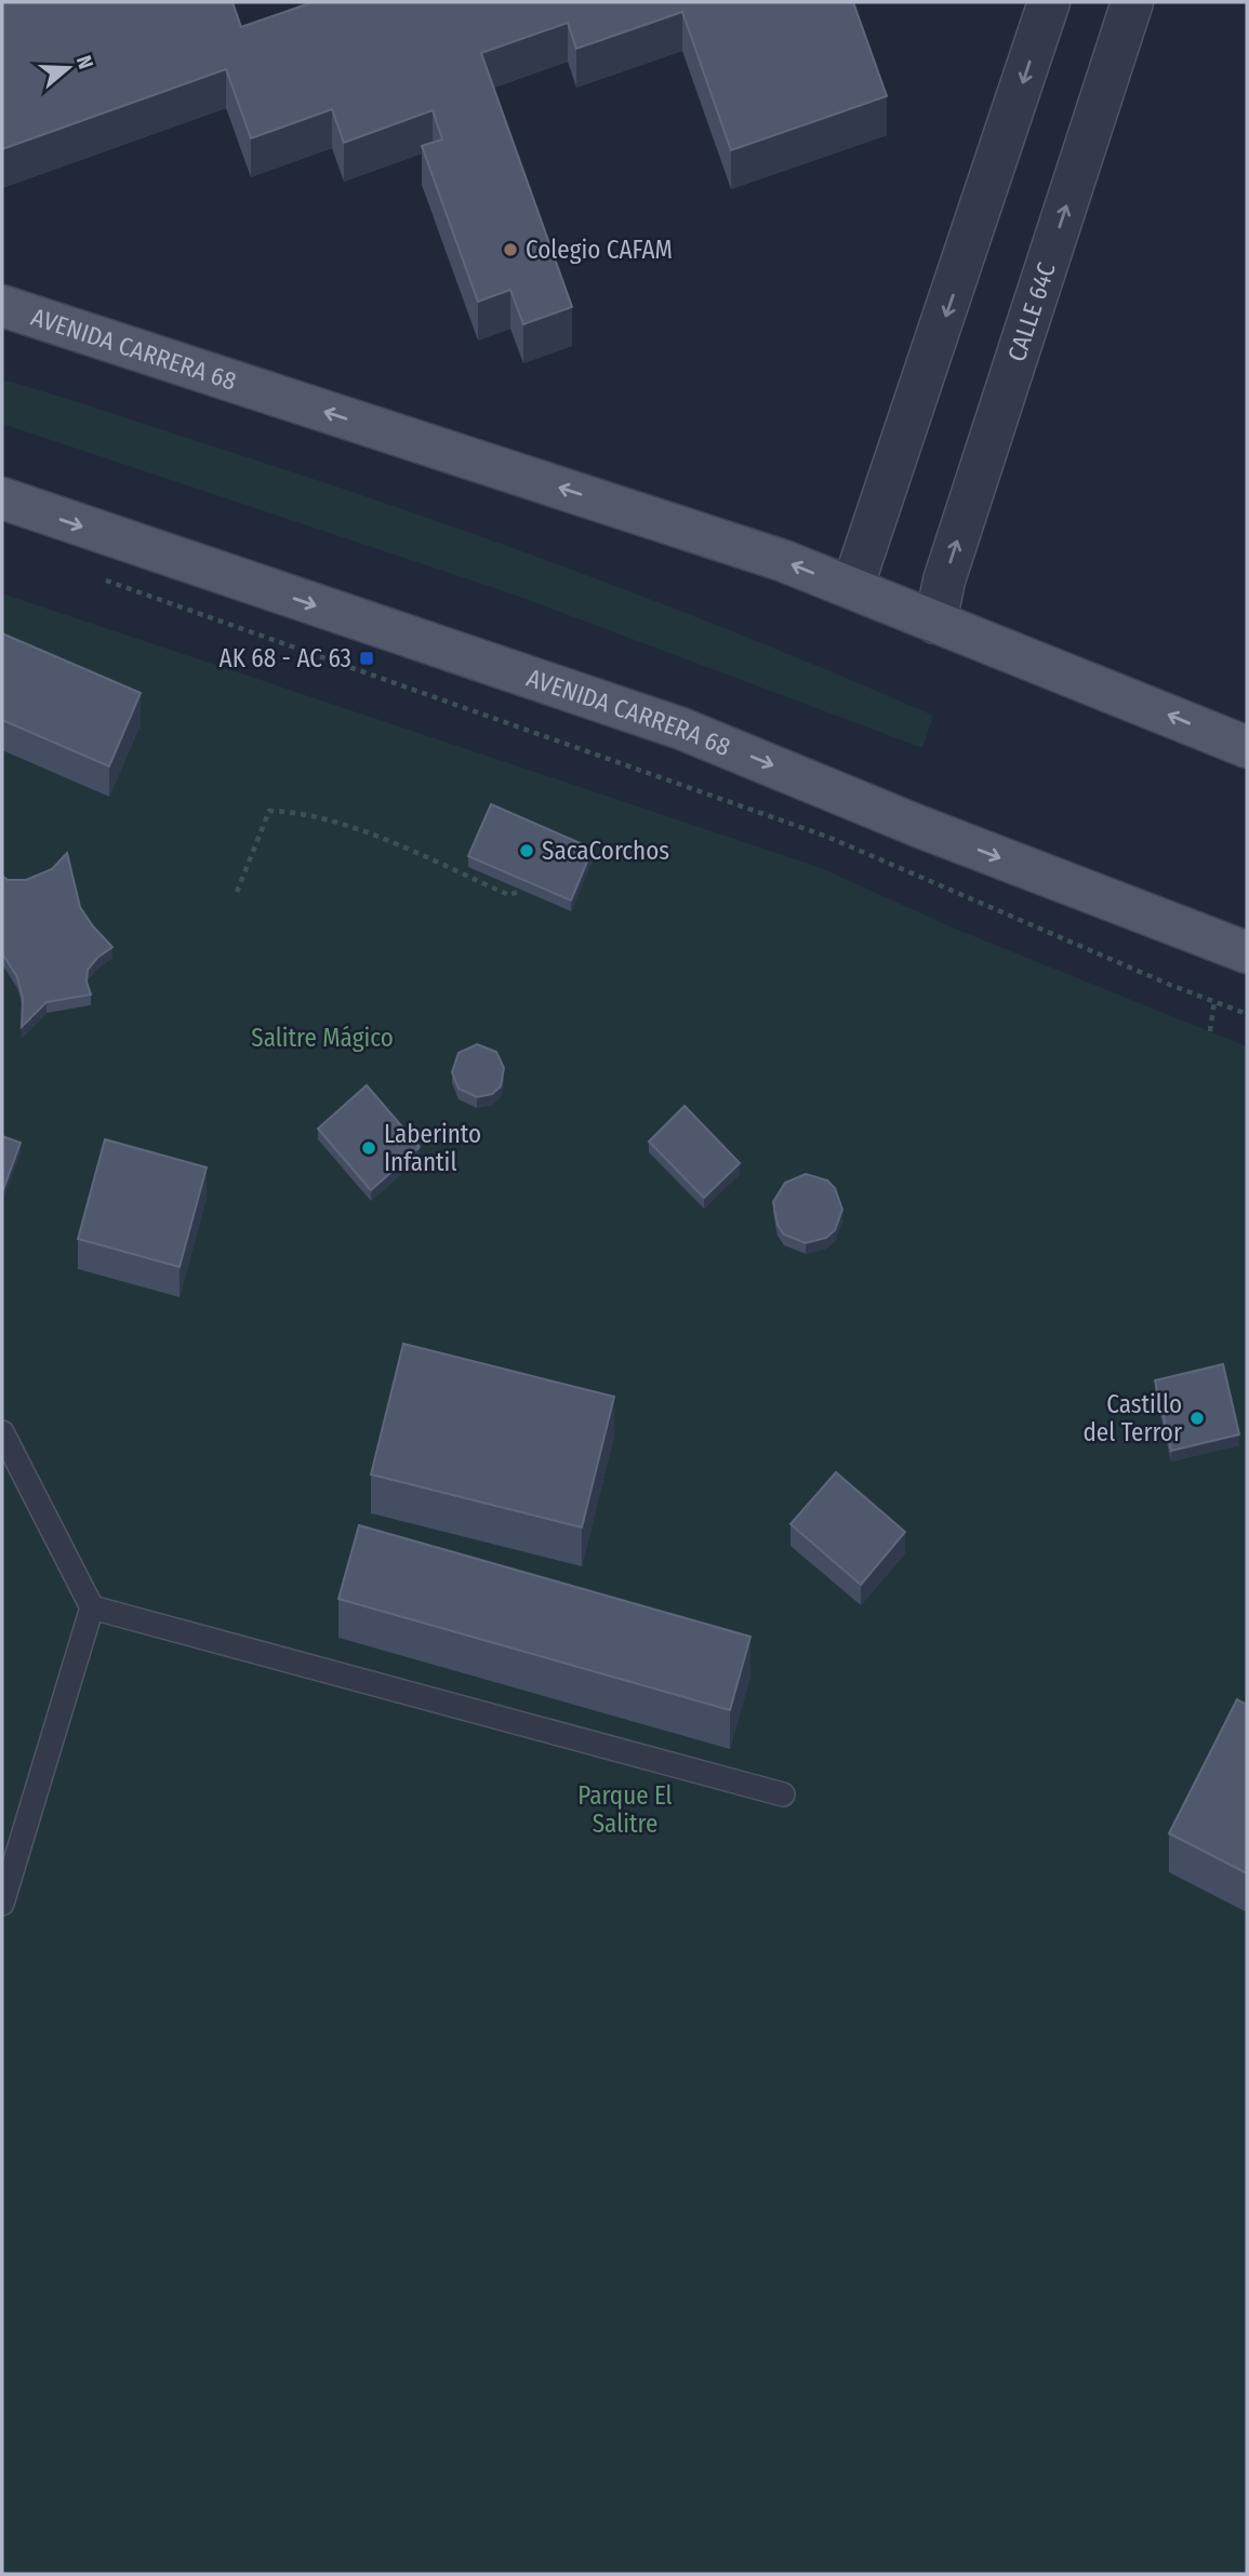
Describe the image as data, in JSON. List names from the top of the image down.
{
  "streets": {
    "main road": ["AVENIDA CARRERA 68"],
    "street": ["CALLE 64C"]
  },
  "crossings": [
    ["CALLE 64C", "AVENIDA CARRERA 68"]
  ],
  "parks": ["Salitre Mágico", "Parque El Salitre"],
  "places": {
    "other": [
      "Colegio CAFAM",
      "SacaCorchos",
      "Laberinto Infantil",
      "Castillo del Terror"
    ],
    "transit": ["AK 68 - AC 63"]
  },
  "north": "right"
}
